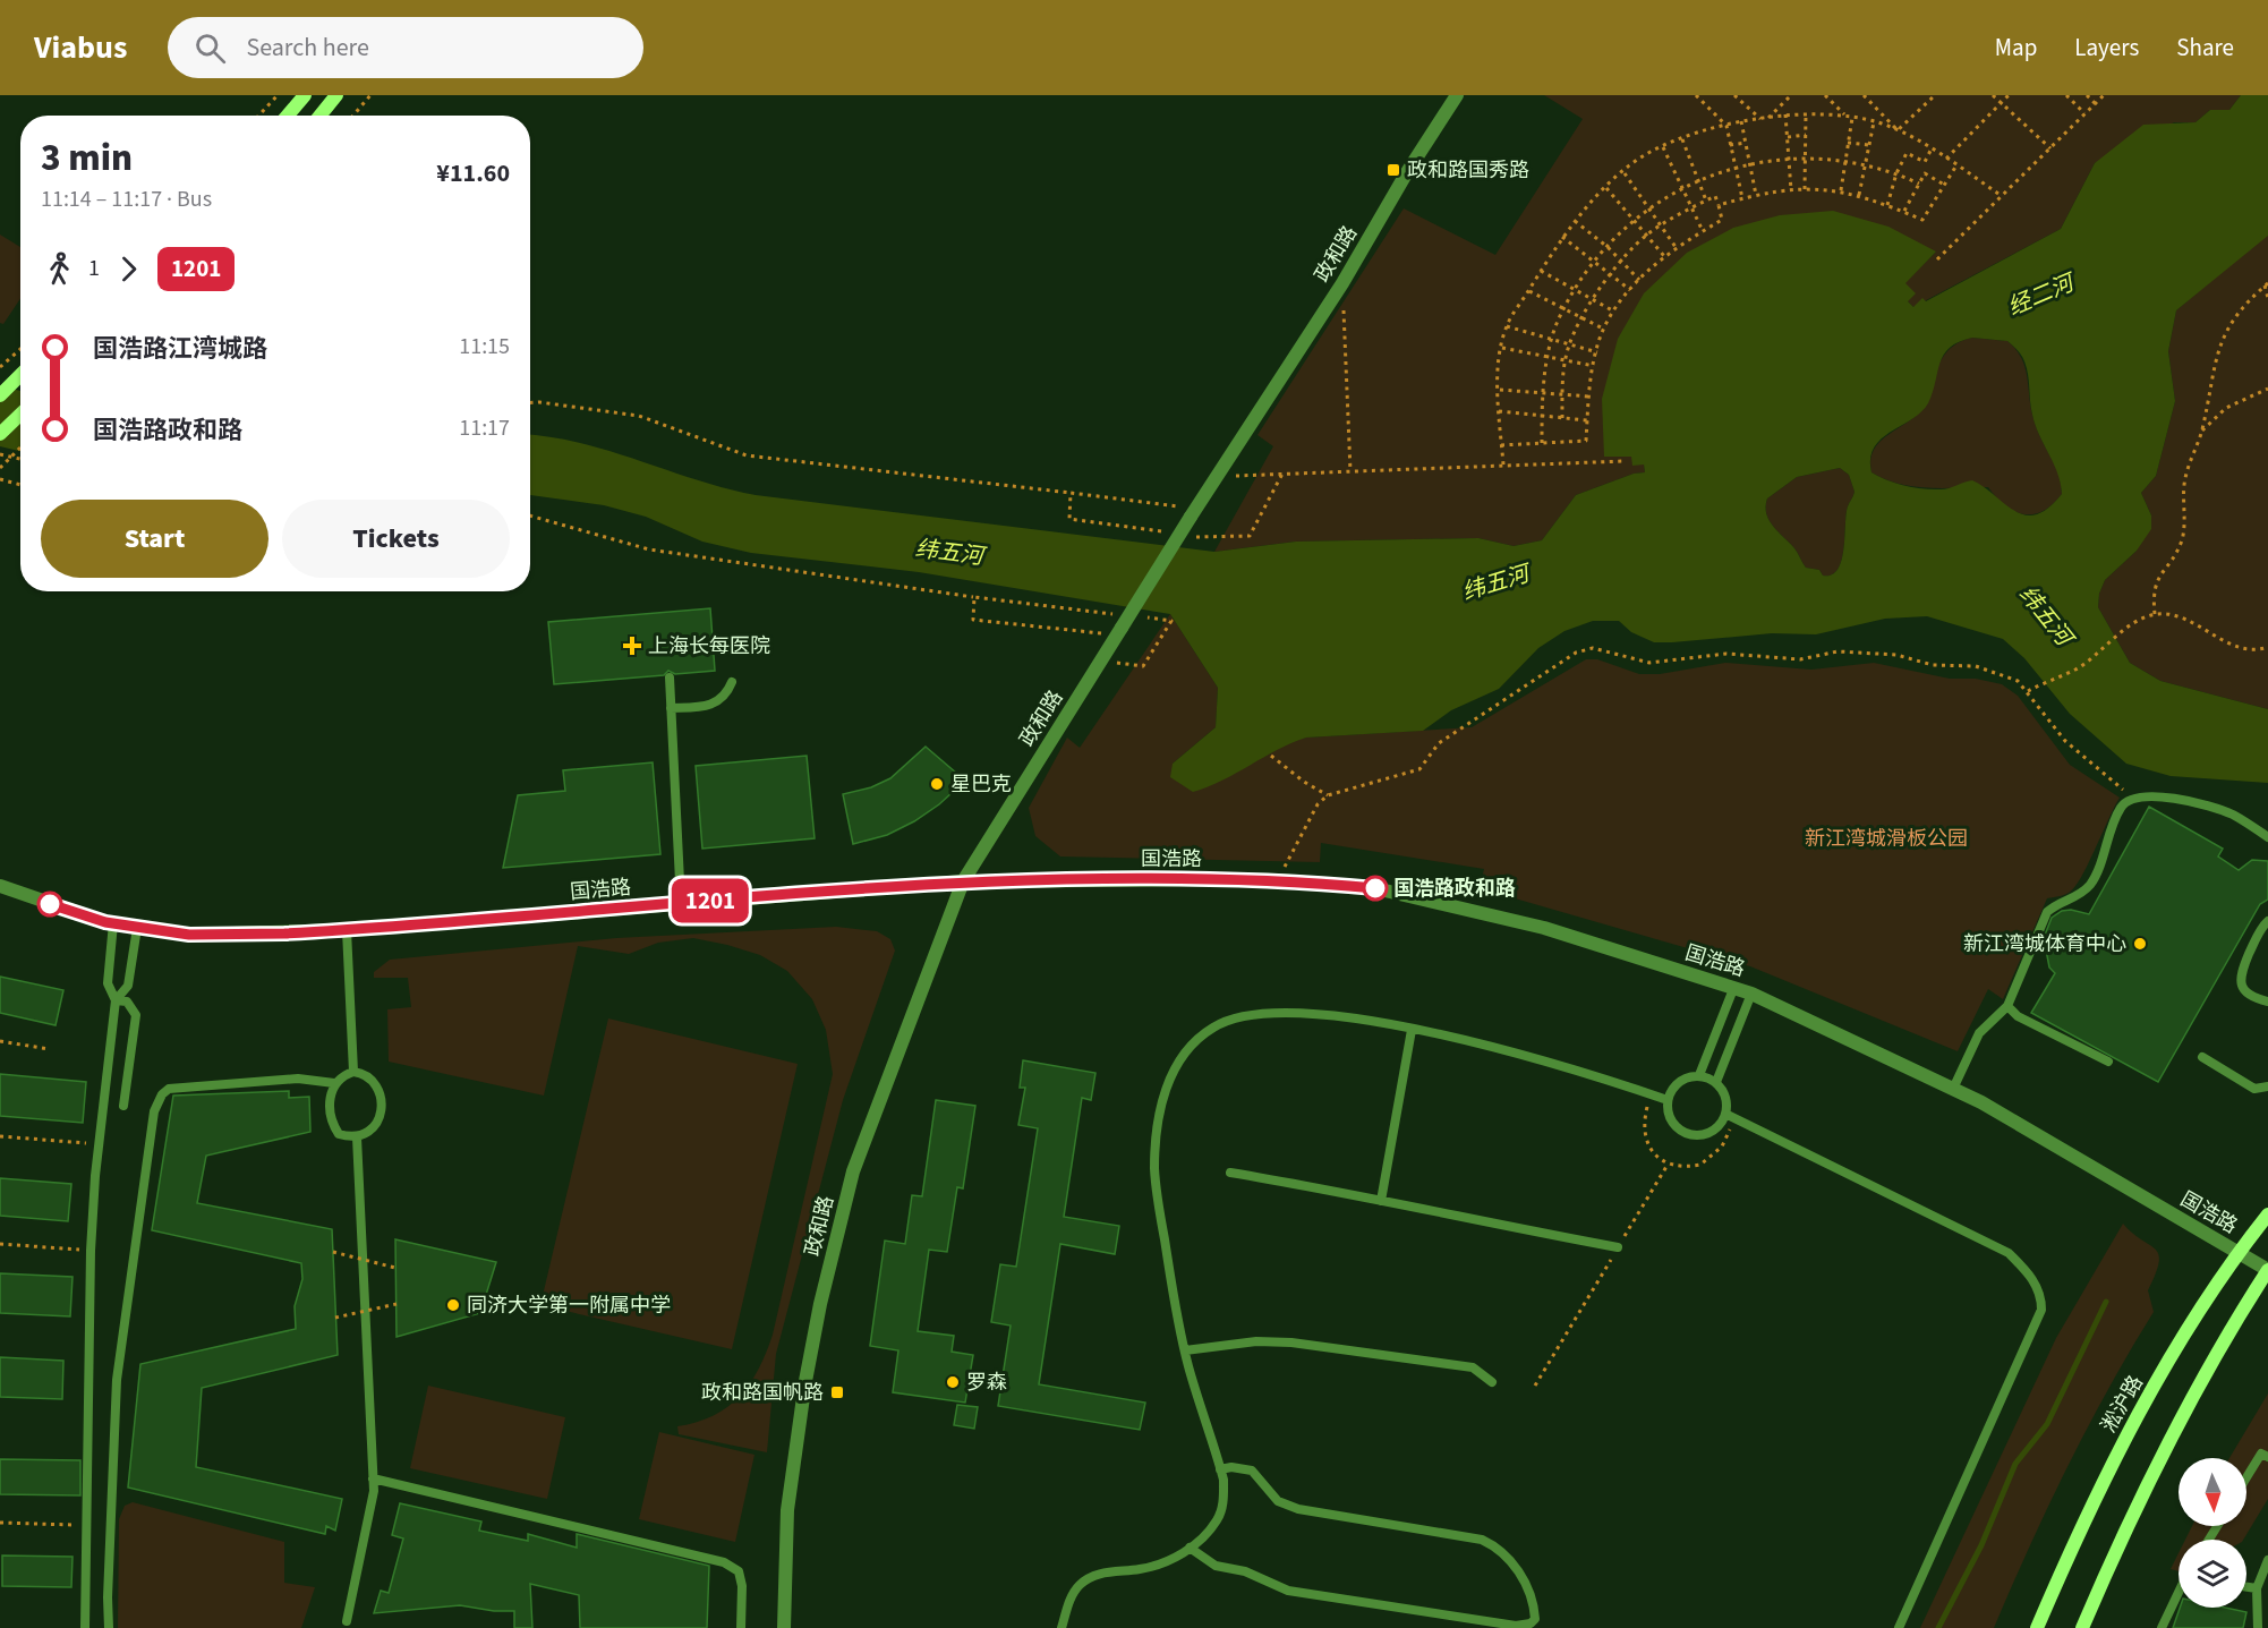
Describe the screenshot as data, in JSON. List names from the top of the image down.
{
  "streets": {
    "main road": ["淞沪路"],
    "street": ["政和路", "国浩路"]
  },
  "crossings": [
    ["政和路", "国浩路"],
    ["国浩路", "淞沪路"]
  ],
  "water": ["经二河", "纬五河"],
  "parks": ["新江湾城滑板公园"],
  "places": {
    "transit": ["政和路国秀路", "政和路国帆路"],
    "health": ["上海长每医院"],
    "other": [
      "星巴克",
      "国浩路政和路",
      "新江湾城体育中心",
      "同济大学第一附属中学",
      "罗森"
    ]
  },
  "lines": ["bus line 1201"],
  "north": "bottom",
  "page": {
    "header": "Viabus",
    "search": "Search here",
    "nav": ["Map", "Layers", "Share"],
    "on_map": "1201",
    "heading": ["3 min", "11:14 – 11:17 · Bus", "¥11.60"],
    "legs": ["1", "1201"],
    "list": [
      {
        "name": "国浩路江湾城路",
        "value": "11:15"
      },
      {
        "name": "国浩路政和路",
        "value": "11:17"
      }
    ],
    "buttons": ["Start", "Tickets"]
  }
}
